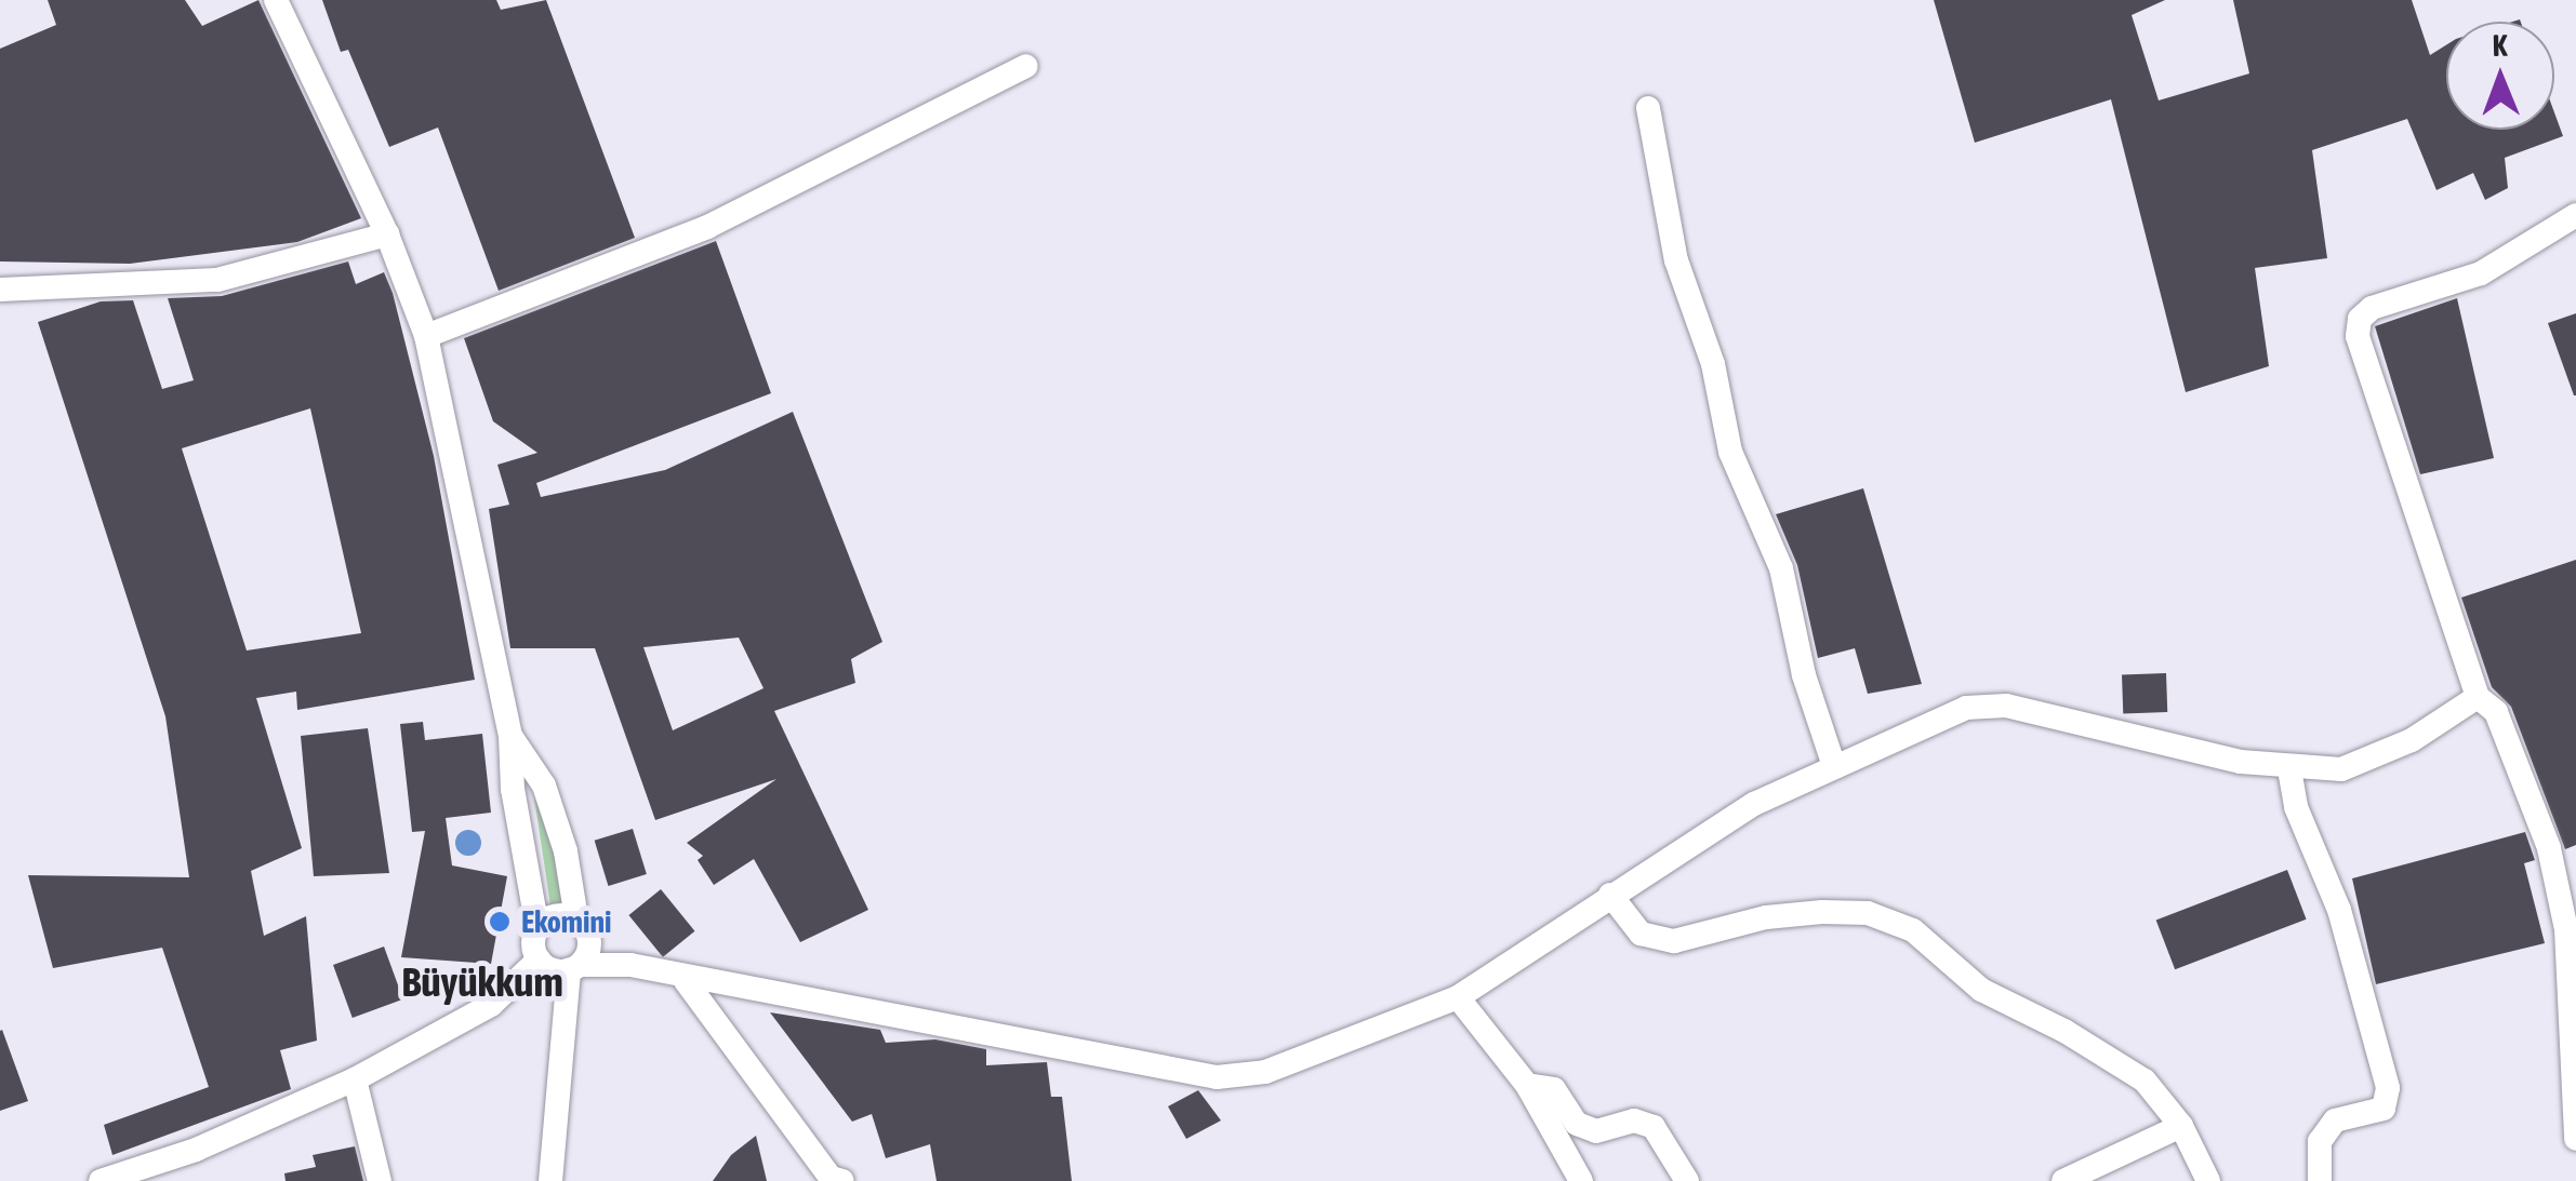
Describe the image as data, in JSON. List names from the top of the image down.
{
  "districts": ["Büyükkum"],
  "places": ["Ekomini"],
  "north": "top"
}
